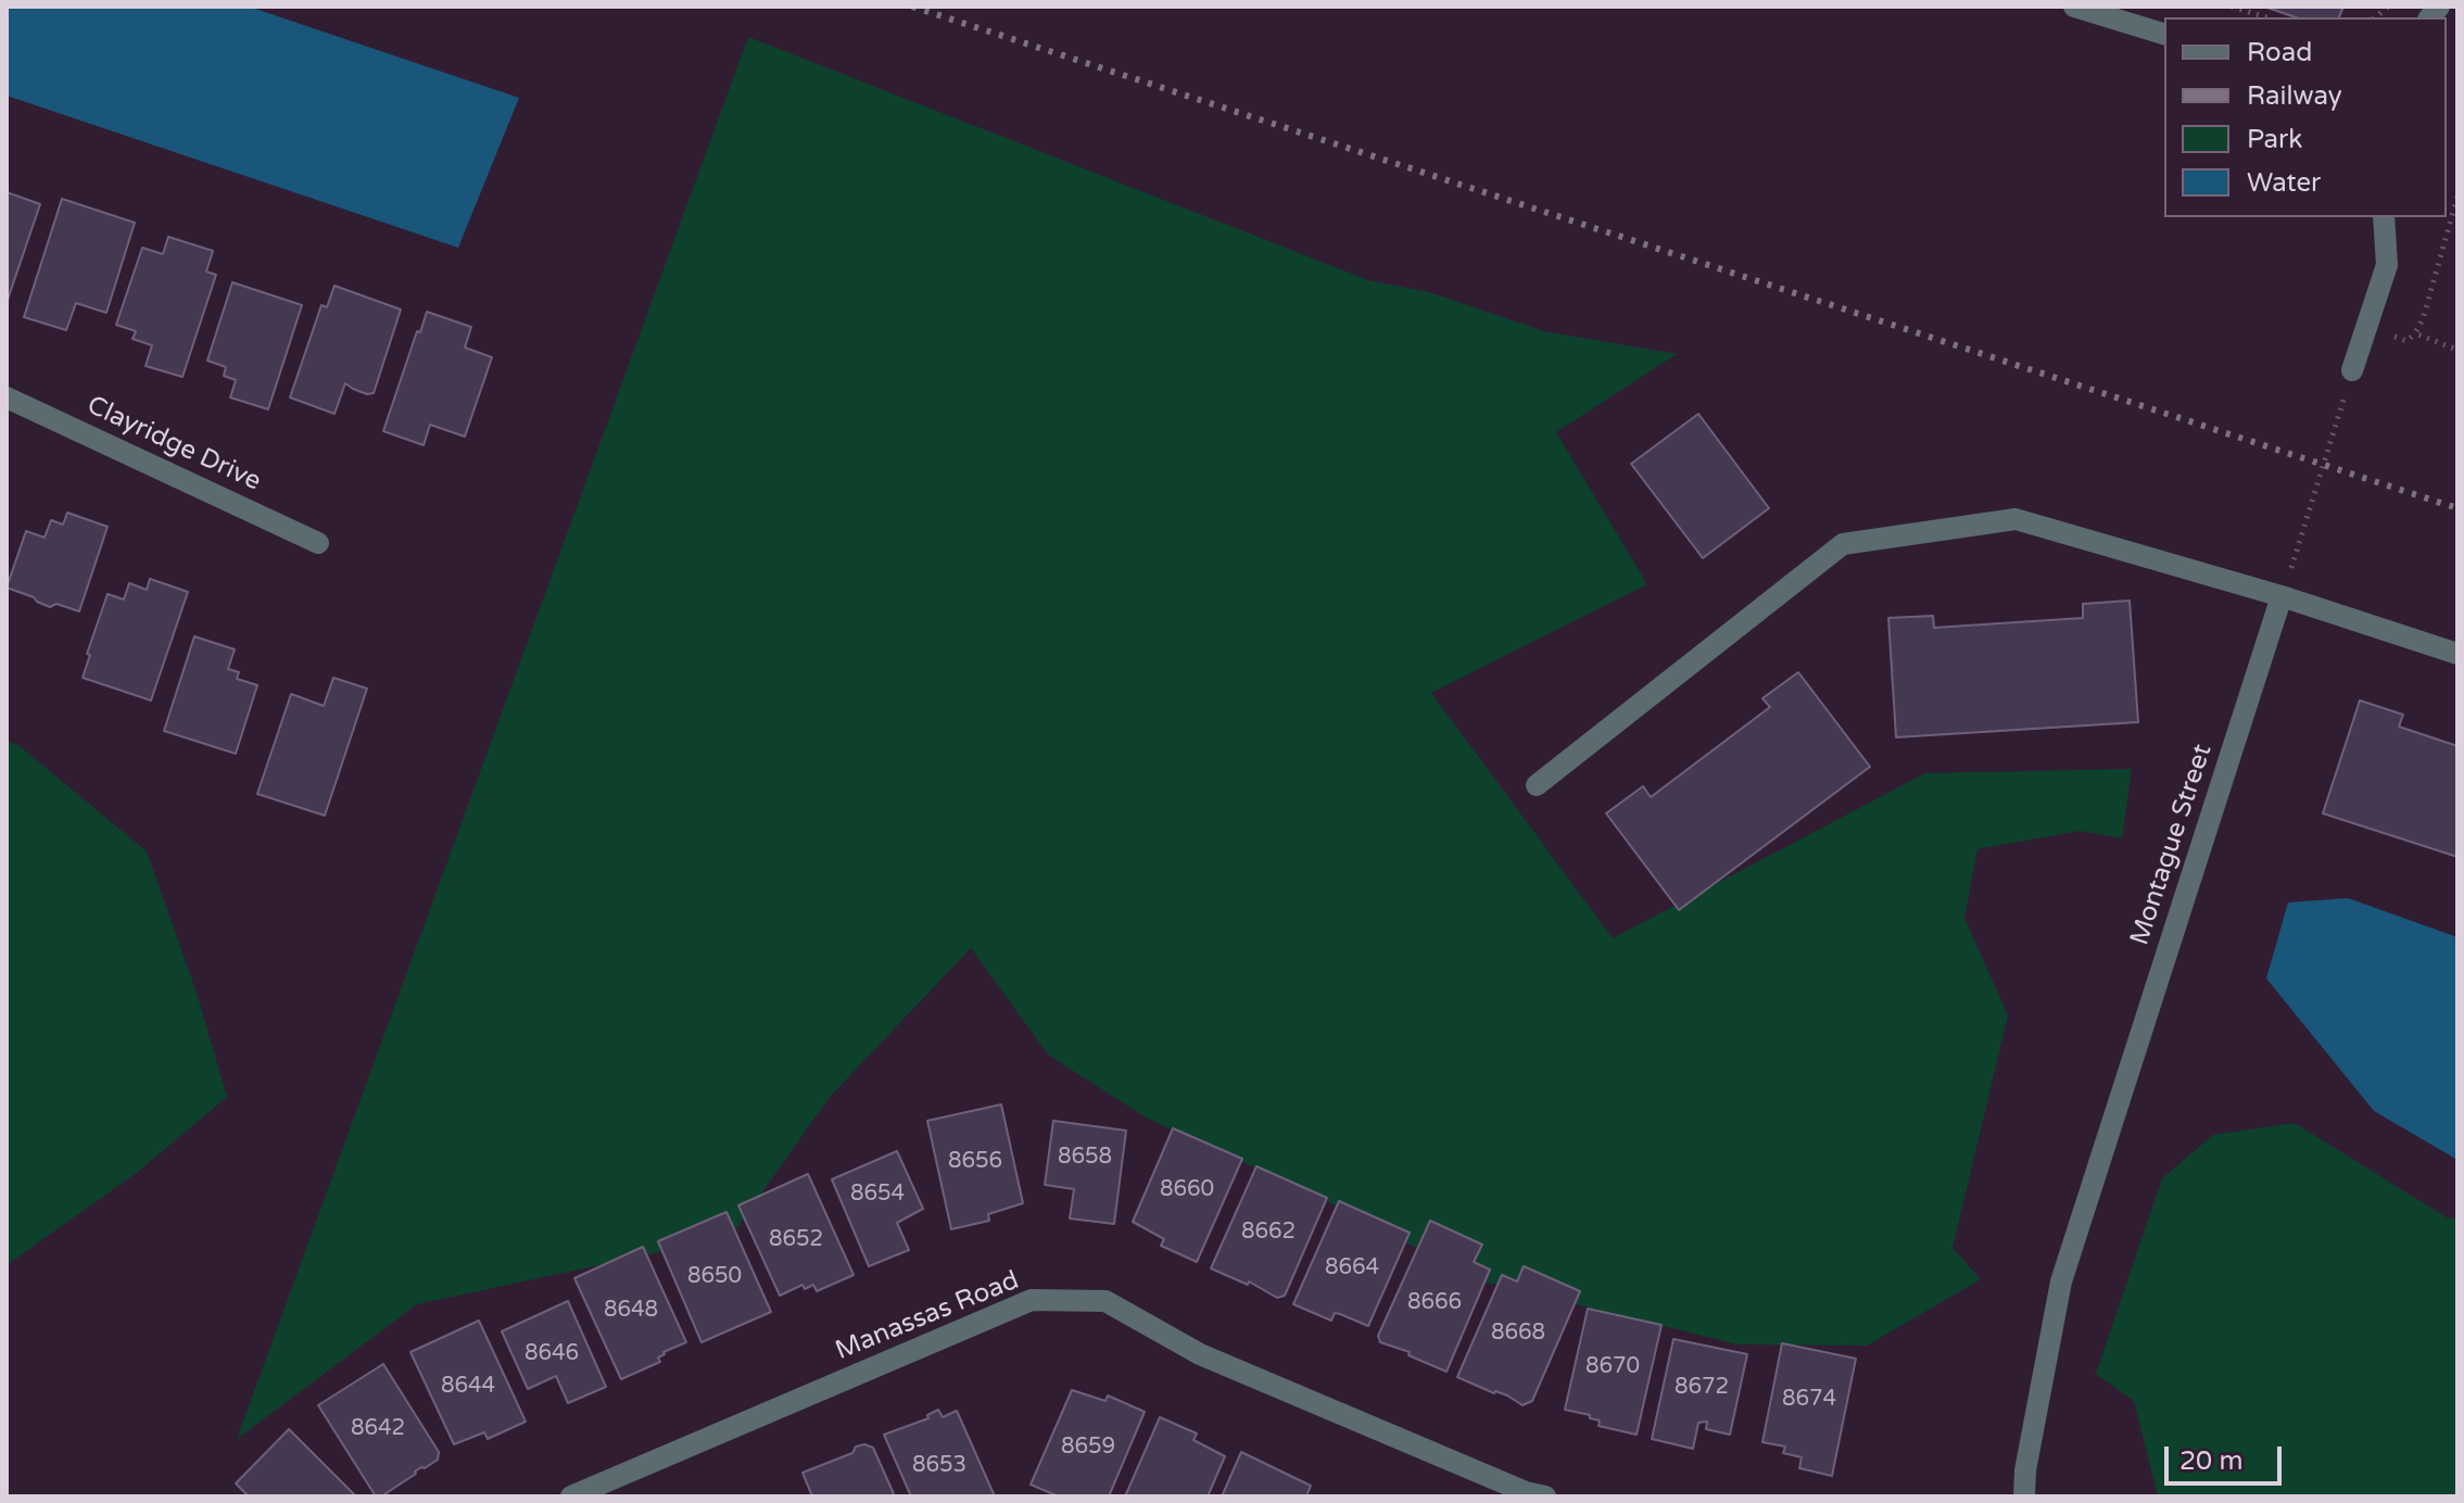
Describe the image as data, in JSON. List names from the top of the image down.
{
  "streets": {
    "street": ["Clayridge Drive", "Montague Street", "Manassas Road"]
  },
  "house_numbers": [
    "8658",
    "8656",
    "8660",
    "8654",
    "8662",
    "8652",
    "8664",
    "8650",
    "8666",
    "8648",
    "8668",
    "8646",
    "8670",
    "8644",
    "8672",
    "8674",
    "8642",
    "8659",
    "8653"
  ],
  "legend": [
    "Road",
    "Railway",
    "Park",
    "Water"
  ],
  "scale_bar": "20 m"
}
